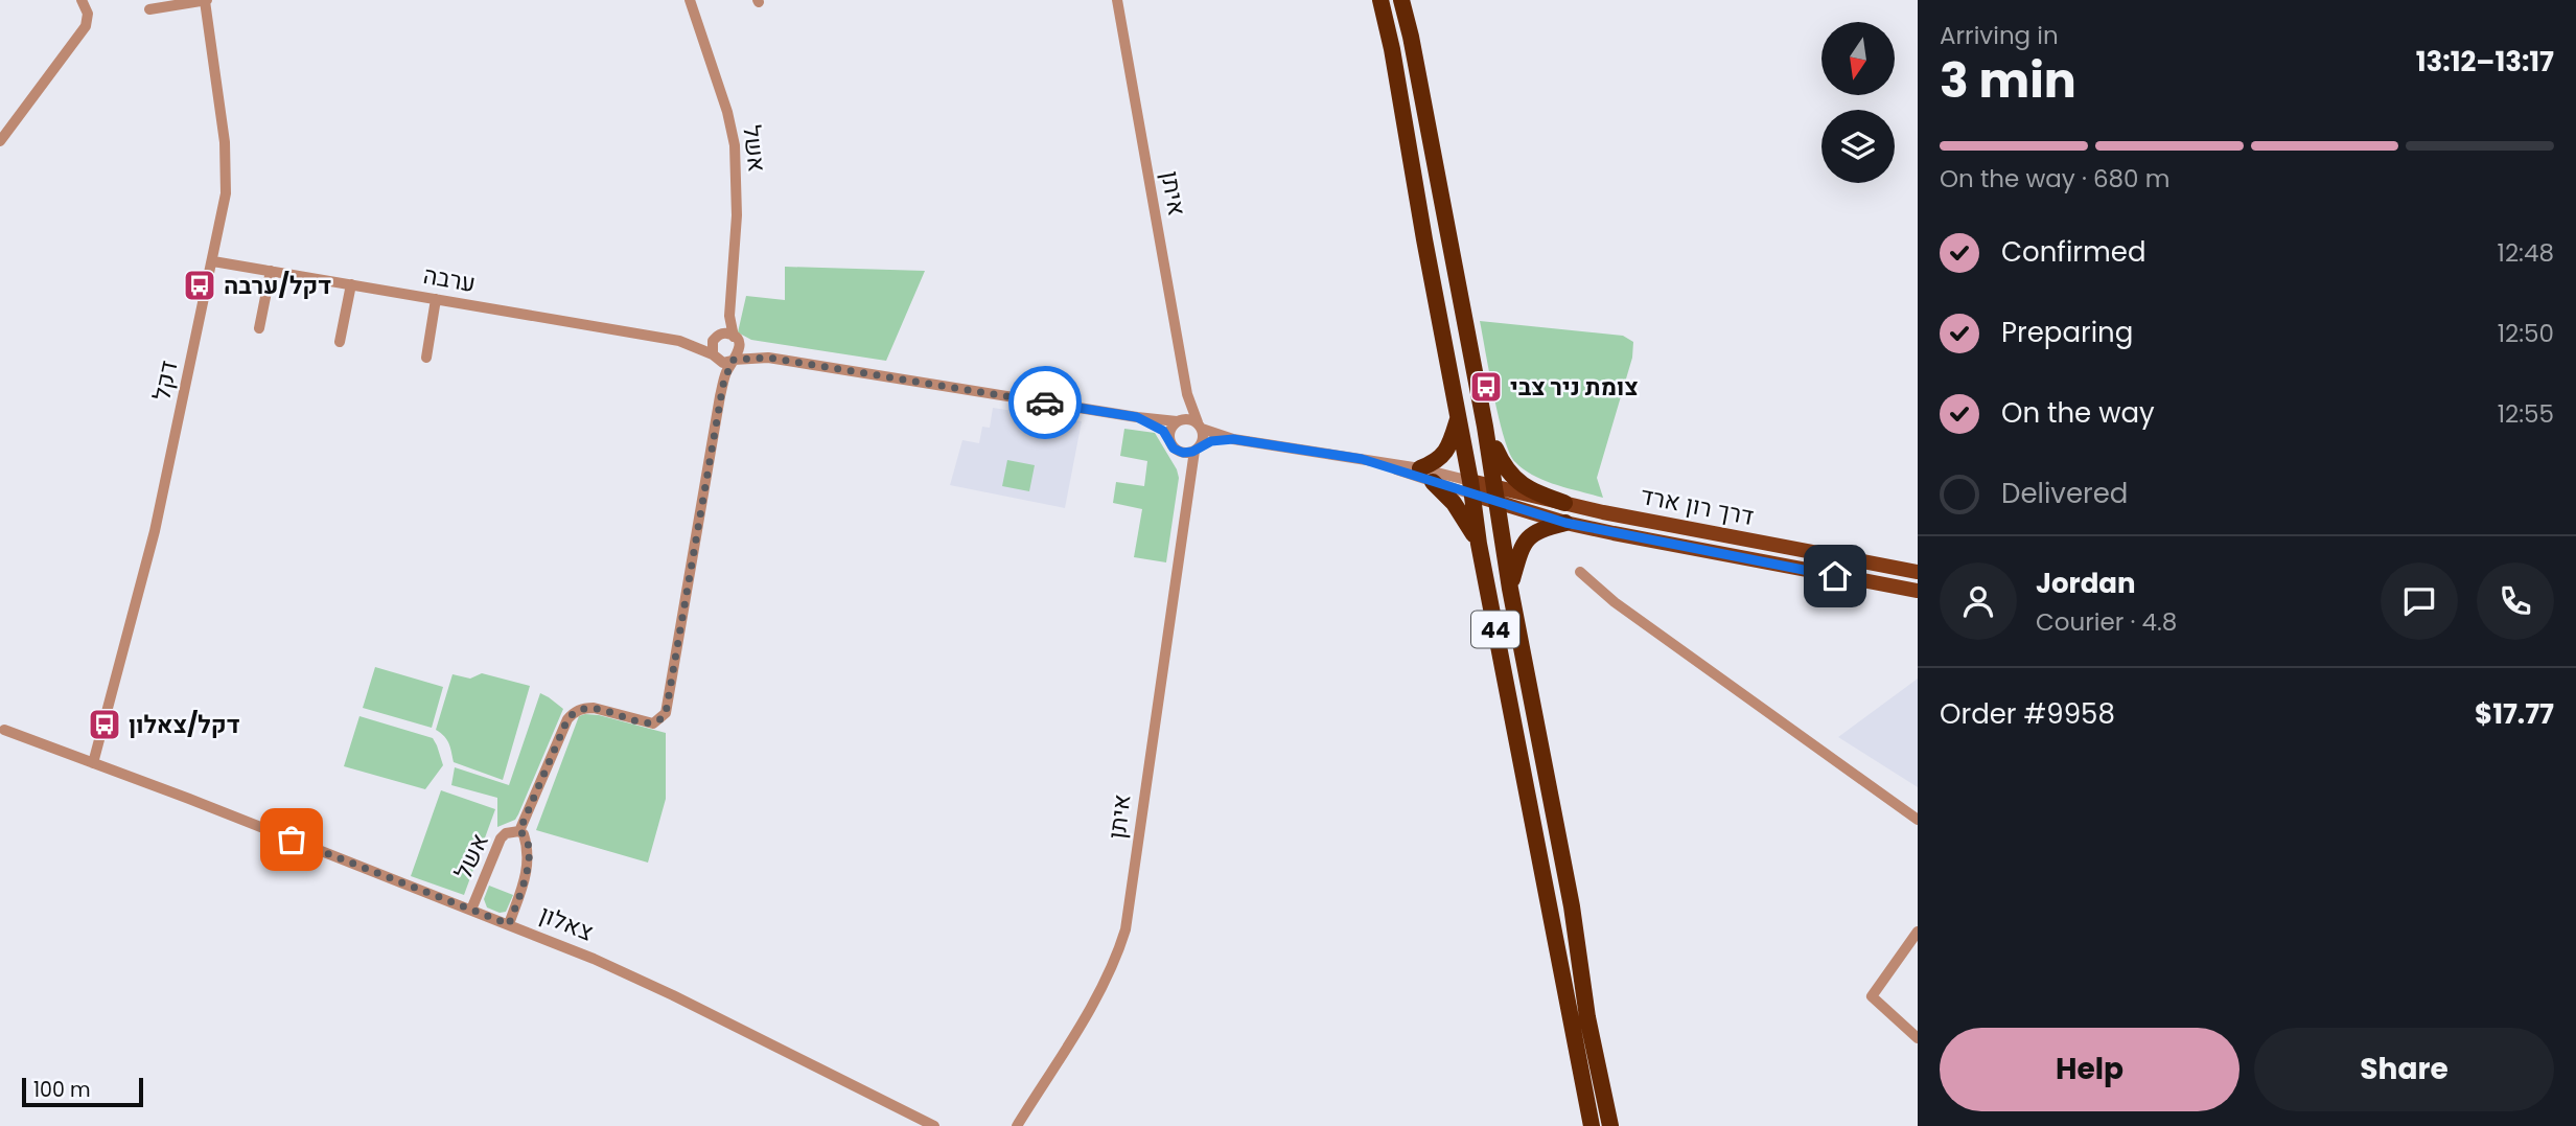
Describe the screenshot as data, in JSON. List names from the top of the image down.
{
  "streets": {
    "highway": ["44"],
    "main road": ["דרך רון ארד"],
    "street": [
      "אשל",
      "איתן",
      "ערבה",
      "דקל",
      "צאלון"
    ]
  },
  "crossings": [
    ["אשל", "ערבה"],
    ["אשל", "צאלון"],
    ["ערבה", "דקל"],
    ["דקל", "צאלון"],
    ["דרך רון ארד", "44"]
  ],
  "places": {
    "bus stop": ["דקל/ערבה", "צומת ניר צבי", "דקל/צאלון"]
  },
  "scale_bar": "100 m",
  "north": "bottom",
  "page": {
    "heading": ["3 min", "Arriving in", "13:12–13:17"],
    "panel": [
      "Jordan",
      "Courier · 4.8",
      "Order #9958",
      "$17.77"
    ],
    "bar": "On the way · 680 m",
    "list": [
      ["Confirmed", "12:48"],
      ["Preparing", "12:50"],
      ["On the way", "12:55"],
      "Delivered"
    ],
    "buttons": ["Help", "Share"],
    "scale": "100 m"
  }
}
